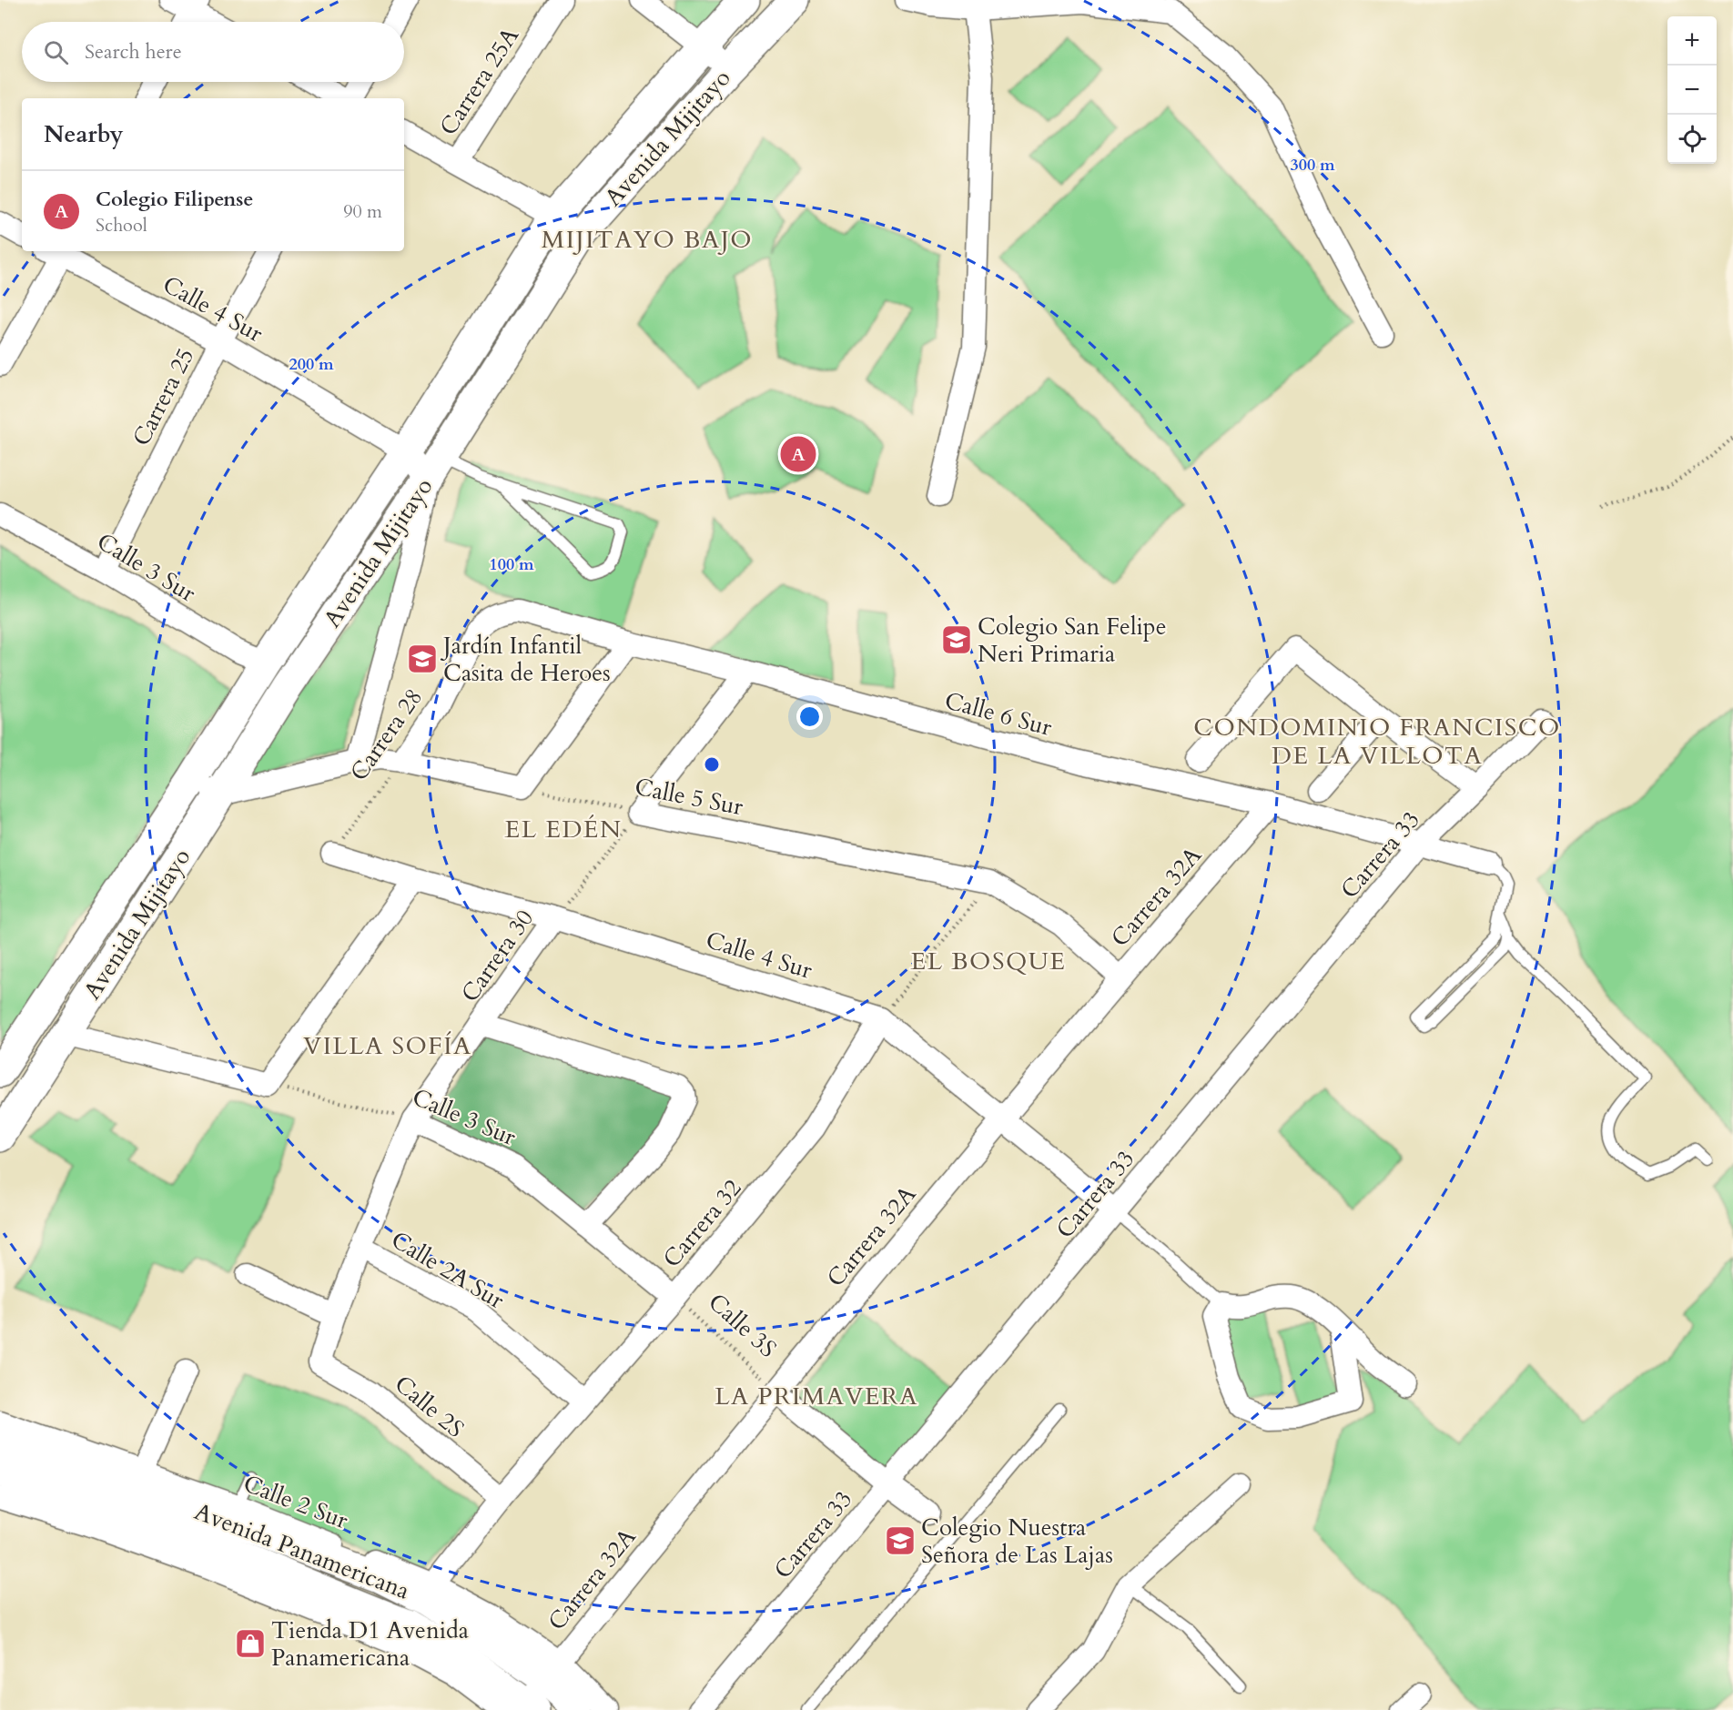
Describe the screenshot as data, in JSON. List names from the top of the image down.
{
  "streets": {
    "main road": ["Avenida Mijitayo", "Avenida Panamericana"],
    "street": [
      "Carrera 25A",
      "Calle 4 Sur",
      "Carrera 25",
      "Calle 3 Sur",
      "Calle 6 Sur",
      "Carrera 28",
      "Calle 5 Sur",
      "Carrera 33",
      "Carrera 32A",
      "Carrera 30",
      "Carrera 32",
      "Calle 2A Sur",
      "Calle 3S",
      "Calle 2S",
      "Calle 2 Sur"
    ]
  },
  "crossings": [
    ["Avenida Mijitayo", "Calle 4 Sur"],
    ["Avenida Mijitayo", "Calle 3 Sur"],
    ["Calle 4 Sur", "Carrera 25"],
    ["Calle 4 Sur", "Carrera 28"],
    ["Calle 4 Sur", "Carrera 33"],
    ["Calle 4 Sur", "Carrera 32A"],
    ["Calle 4 Sur", "Carrera 30"],
    ["Calle 4 Sur", "Carrera 32"],
    ["Carrera 25", "Calle 3 Sur"],
    ["Calle 3 Sur", "Carrera 30"],
    ["Calle 3 Sur", "Carrera 32"],
    ["Calle 3 Sur", "Calle 3S"],
    ["Calle 6 Sur", "Carrera 28"],
    ["Calle 6 Sur", "Carrera 33"],
    ["Calle 6 Sur", "Carrera 32A"],
    ["Calle 5 Sur", "Carrera 32A"],
    ["Calle 5 Sur", "Carrera 30"],
    ["Carrera 33", "Calle 3S"],
    ["Carrera 32A", "Calle 3S"],
    ["Carrera 32A", "Calle 2 Sur"],
    ["Carrera 32A", "Avenida Panamericana"],
    ["Carrera 30", "Calle 2A Sur"],
    ["Carrera 30", "Calle 2S"],
    ["Carrera 32", "Calle 2A Sur"],
    ["Carrera 32", "Calle 3S"],
    ["Carrera 32", "Calle 2S"],
    ["Carrera 32", "Calle 2 Sur"],
    ["Calle 2 Sur", "Avenida Panamericana"]
  ],
  "districts": [
    "MIJITAYO BAJO",
    "CONDOMINIO FRANCISCO DE LA VILLOTA",
    "EL EDÉN",
    "EL BOSQUE",
    "VILLA SOFÍA",
    "LA PRIMAVERA"
  ],
  "places": {
    "school or university": ["Colegio San Felipe Neri Primaria", "Jardín Infantil Casita de Heroes", "Colegio Nuestra Señora de Las Lajas"],
    "shop": ["Tienda D1 Avenida Panamericana"]
  },
  "page": {
    "map_buttons": ["+", "−"],
    "search": "Search here",
    "heading": "Nearby",
    "list": [
      {
        "mark": "A",
        "name": "Colegio Filipense",
        "note": "School",
        "value": "90 m"
      }
    ],
    "pins": "A"
  },
  "rings": ["300 m", "200 m", "100 m"]
}
